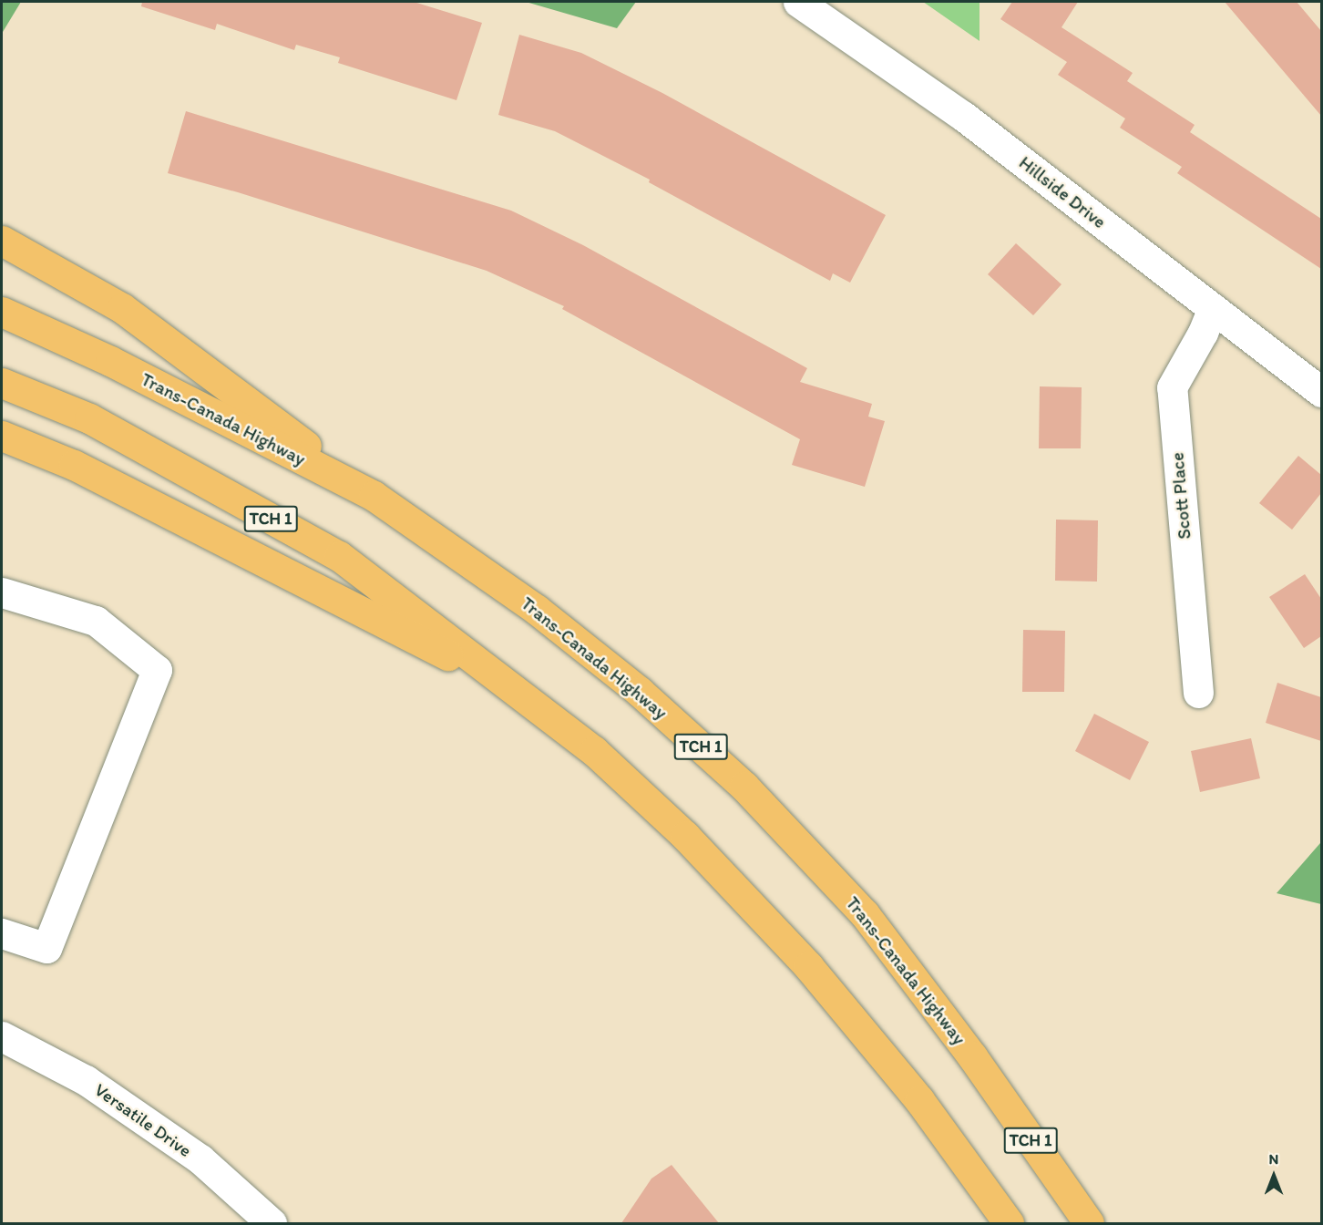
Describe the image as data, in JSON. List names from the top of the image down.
{
  "streets": {
    "highway": ["Trans-Canada Highway", "TCH 1"],
    "street": ["Hillside Drive", "Scott Place", "Versatile Drive"]
  },
  "crossings": [
    ["Hillside Drive", "Scott Place"]
  ],
  "north": "top"
}
